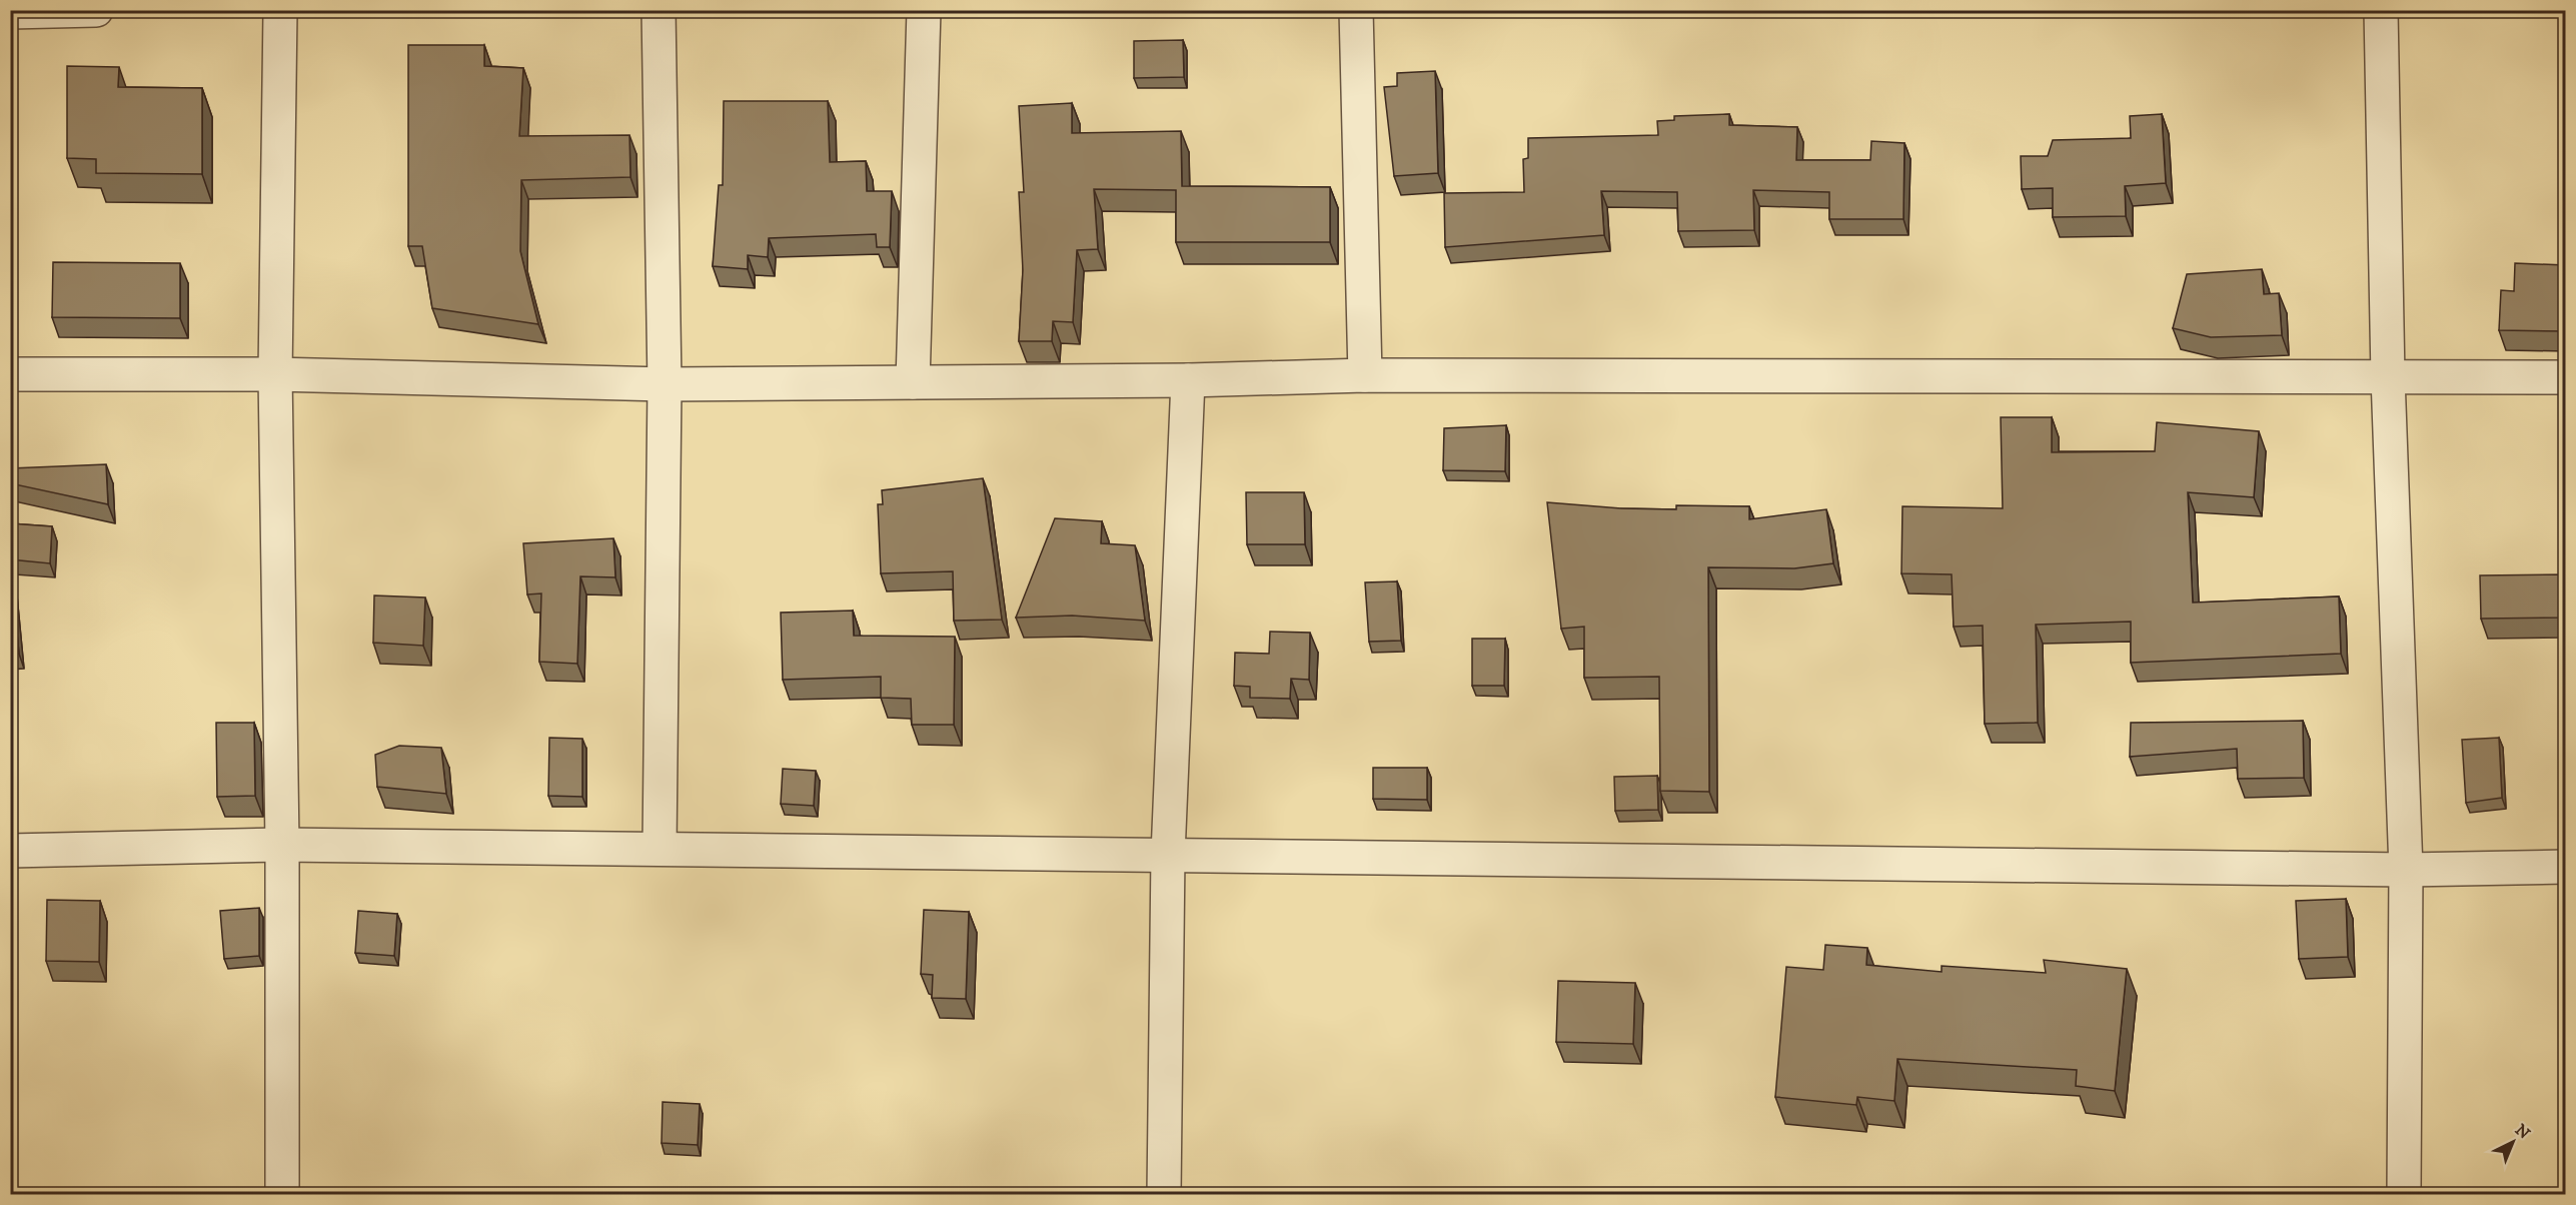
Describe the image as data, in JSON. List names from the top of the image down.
{
  "north": "top right"
}
